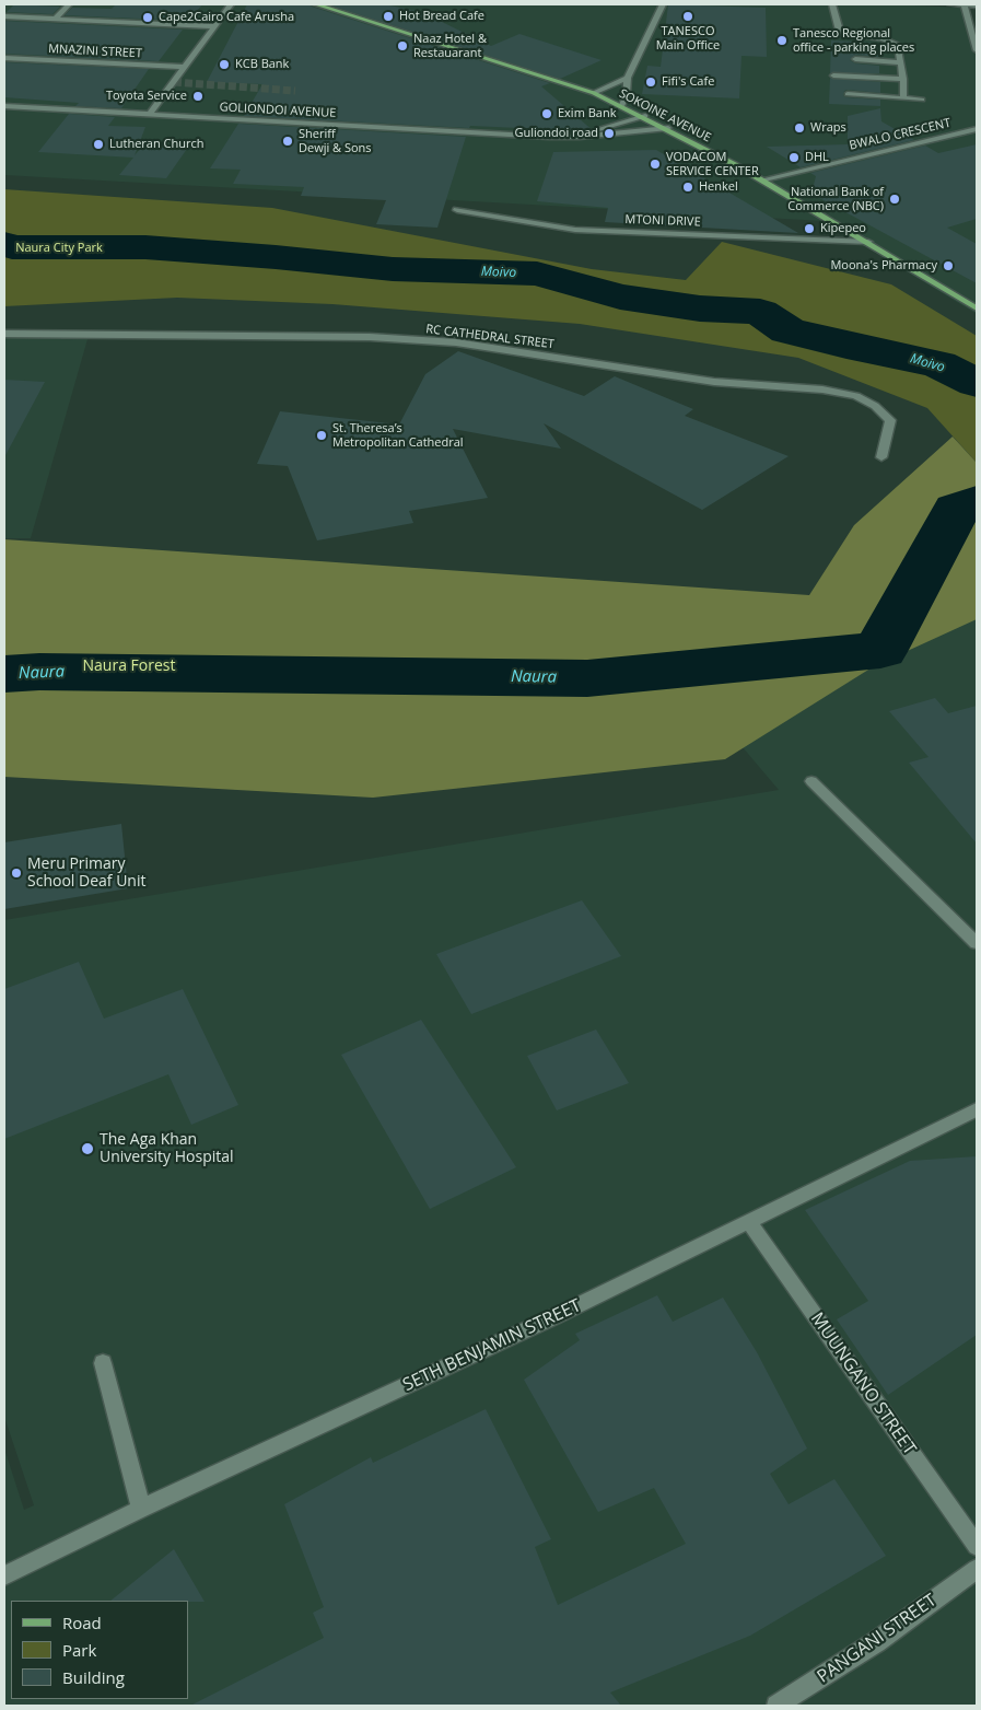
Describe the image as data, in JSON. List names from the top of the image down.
{
  "streets": {
    "main road": ["SOKOINE AVENUE"],
    "street": [
      "MNAZINI STREET",
      "GOLIONDOI AVENUE",
      "BWALO CRESCENT",
      "MTONI DRIVE",
      "RC CATHEDRAL STREET",
      "SETH BENJAMIN STREET",
      "MUUNGANO STREET",
      "PANGANI STREET"
    ]
  },
  "crossings": [
    ["SOKOINE AVENUE", "BWALO CRESCENT"],
    ["SOKOINE AVENUE", "MTONI DRIVE"],
    ["SETH BENJAMIN STREET", "MUUNGANO STREET"]
  ],
  "water": ["Moivo", "Naura"],
  "parks": ["Naura City Park", "Naura Forest"],
  "places": [
    "Hot Bread Cafe",
    "TANESCO Main Office",
    "Cape2Cairo Cafe Arusha",
    "Tanesco Regional office - parking places",
    "Naaz Hotel & Restauarant",
    "KCB Bank",
    "Fifi's Cafe",
    "Toyota Service",
    "Exim Bank",
    "Wraps",
    "Guliondoi road",
    "Sheriff Dewji & Sons",
    "Lutheran Church",
    "DHL",
    "VODACOM SERVICE CENTER",
    "Henkel",
    "National Bank of Commerce (NBC)",
    "Kipepeo",
    "Moona's Pharmacy",
    "St. Theresa’s Metropolitan Cathedral",
    "Meru Primary School Deaf Unit",
    "The Aga Khan University Hospital"
  ],
  "legend": ["Road", "Park", "Building"]
}
